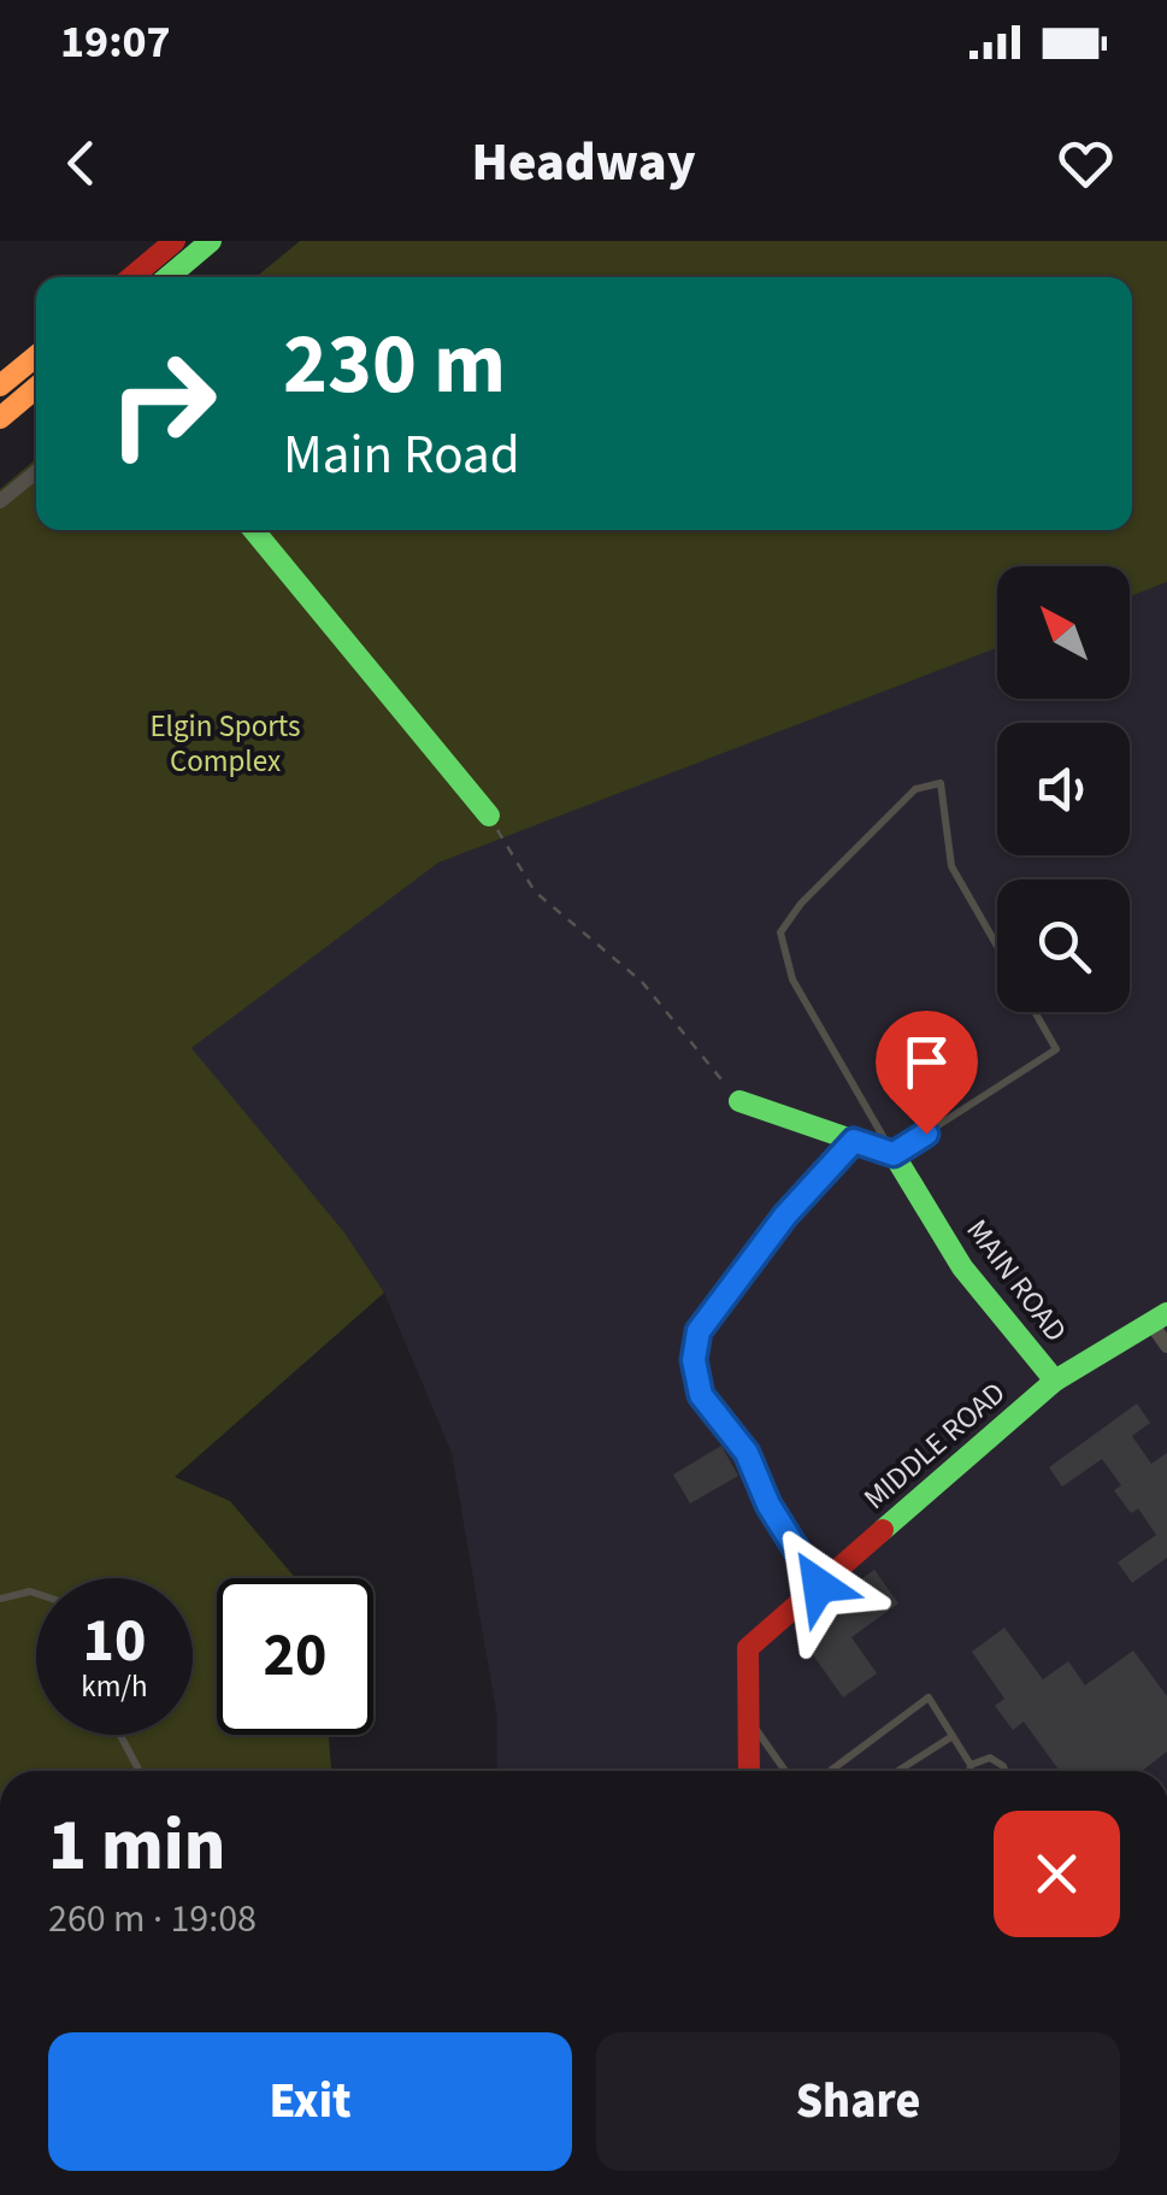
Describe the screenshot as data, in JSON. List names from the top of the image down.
{
  "streets": {
    "main road": ["MAIN ROAD", "MIDDLE ROAD"]
  },
  "crossings": [
    ["MAIN ROAD", "MIDDLE ROAD"]
  ],
  "parks": ["Elgin Sports Complex"],
  "north": "top left",
  "page": {
    "status": "19:07",
    "header": "Headway",
    "turn": ["230 m", "Main Road"],
    "speed": "10 km/h",
    "limit": "20",
    "heading": ["1 min", "260 m · 19:08"],
    "buttons": ["Exit", "Share"]
  }
}
